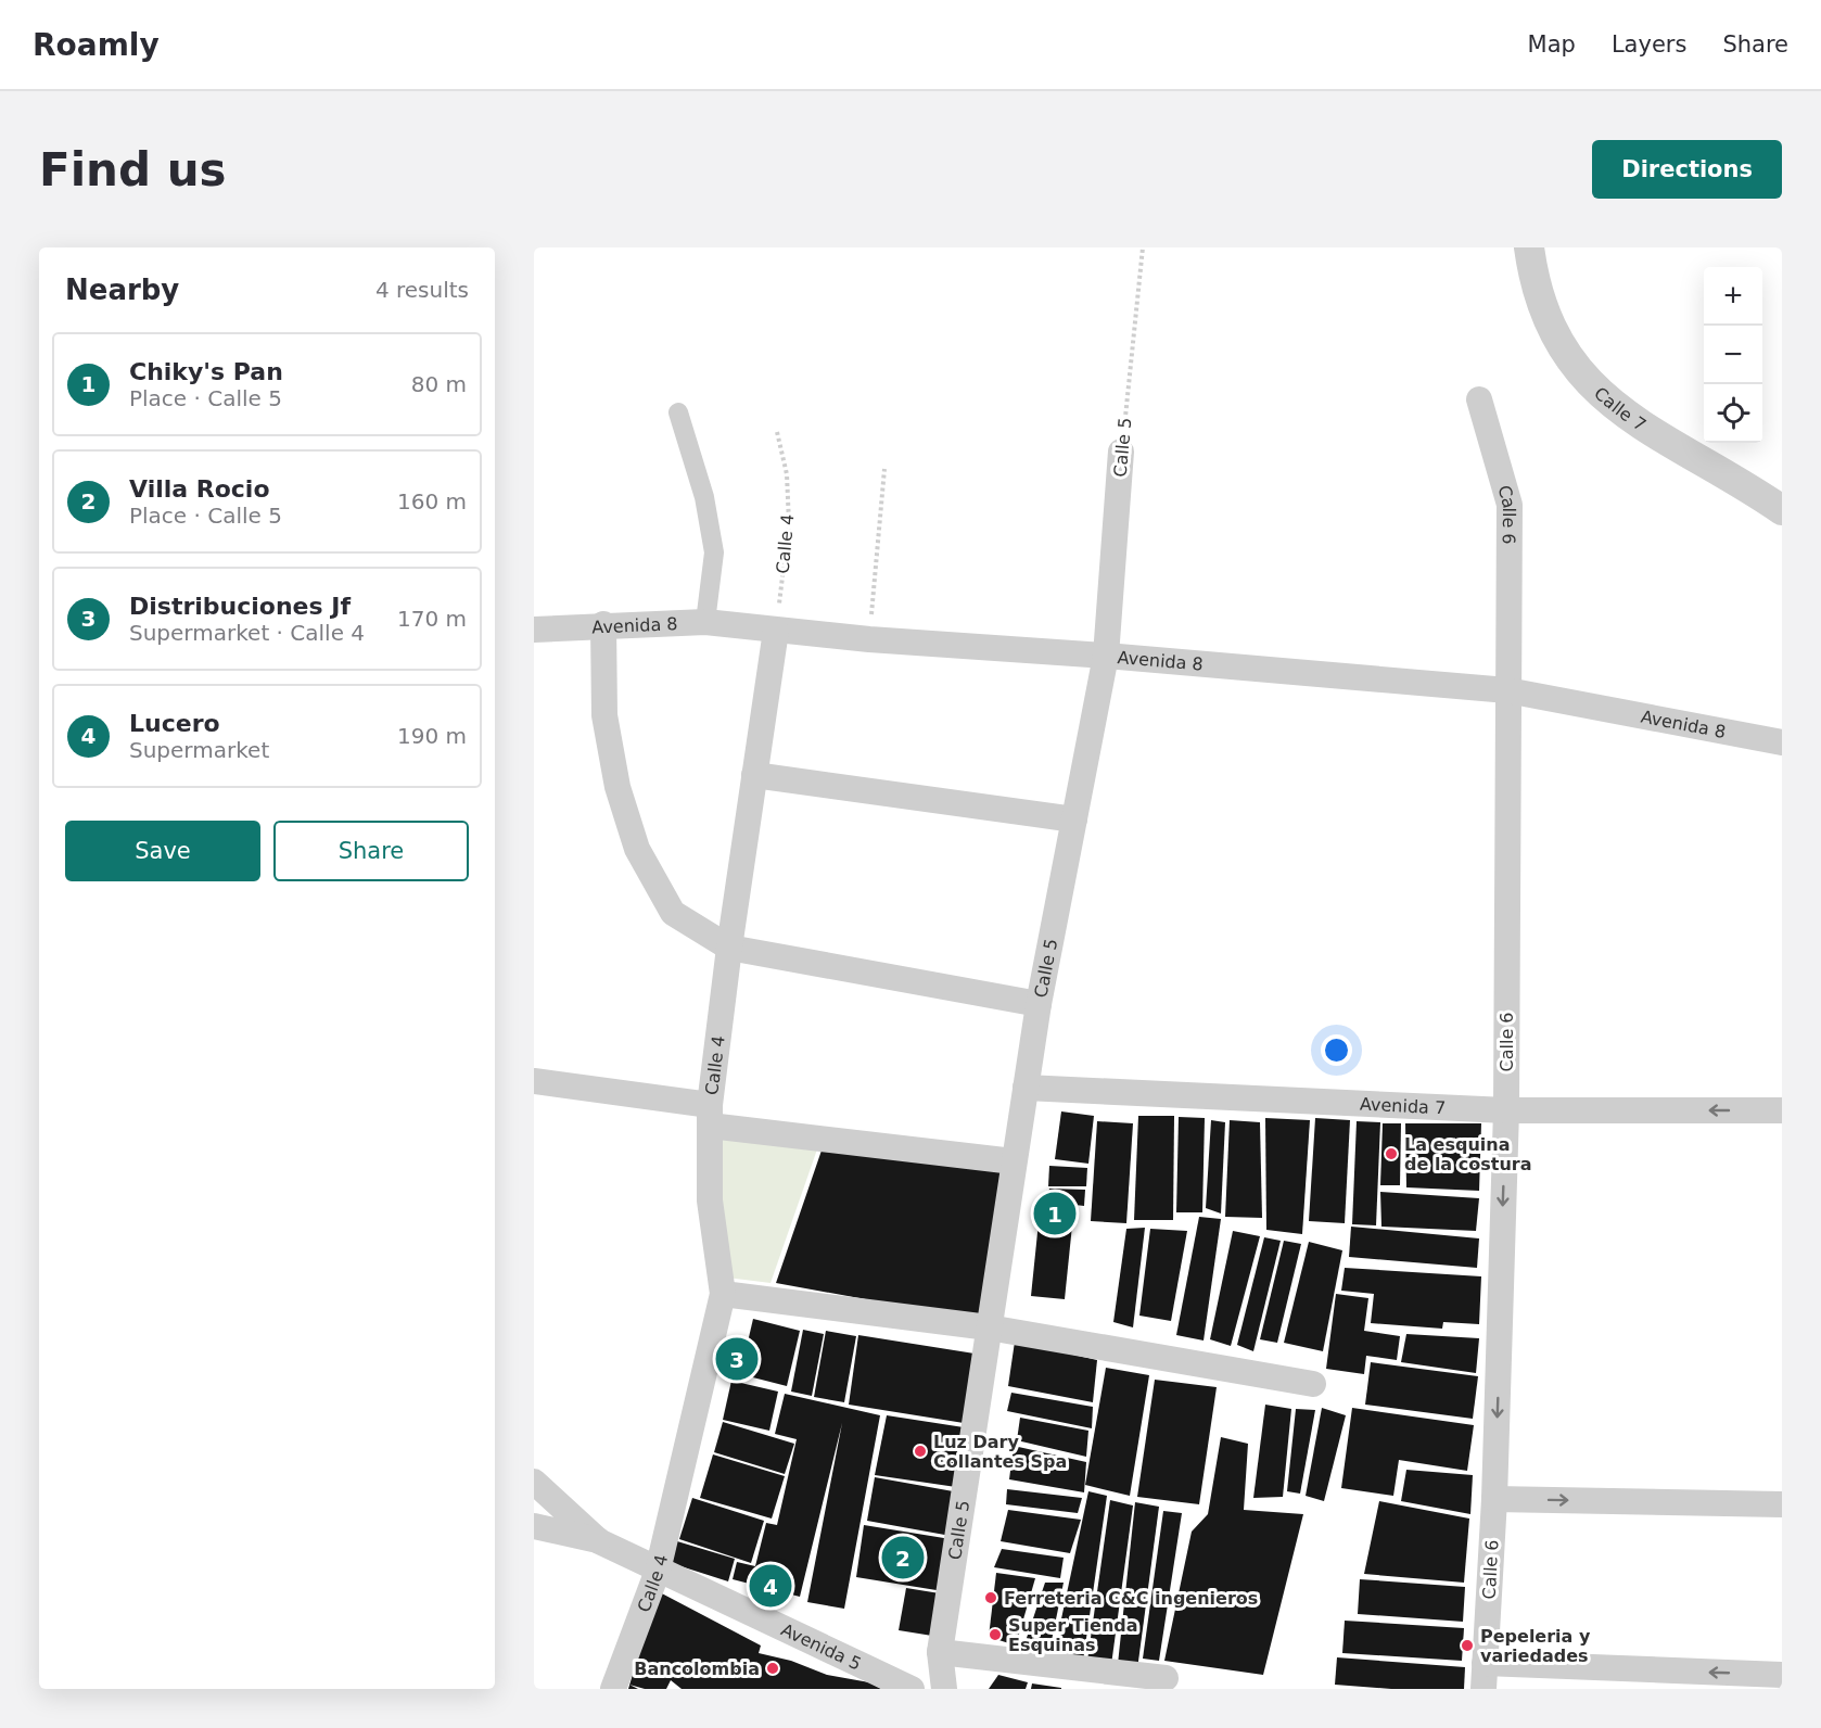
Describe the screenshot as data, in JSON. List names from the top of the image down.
{
  "streets": {
    "street": [
      "Calle 7",
      "Calle 5",
      "Calle 6",
      "Calle 4",
      "Avenida 8",
      "Avenida 7",
      "Avenida 5"
    ]
  },
  "crossings": [
    ["Calle 5", "Avenida 8"],
    ["Calle 5", "Avenida 7"],
    ["Calle 6", "Avenida 8"],
    ["Calle 6", "Avenida 7"],
    ["Calle 4", "Avenida 8"],
    ["Calle 4", "Avenida 5"]
  ],
  "one_way": ["Avenida 7"],
  "places": [
    "La esquina de la costura",
    "Luz Dary Collantes Spa",
    "Ferreteria C&C ingenieros",
    "Super Tienda Esquinas",
    "Pepeleria y variedades",
    "Bancolombia"
  ],
  "page": {
    "header": "Roamly",
    "nav": ["Map", "Layers", "Share"],
    "buttons": [
      "Directions",
      ["Save", "Share"]
    ],
    "title": "Find us",
    "heading": ["Nearby", "4 results"],
    "map_buttons": ["+", "−"],
    "list": [
      {
        "mark": "1",
        "name": "Chiky's Pan",
        "note": "Place · Calle 5",
        "value": "80 m"
      },
      {
        "mark": "2",
        "name": "Villa Rocio",
        "note": "Place · Calle 5",
        "value": "160 m"
      },
      {
        "mark": "3",
        "name": "Distribuciones Jf",
        "note": "Supermarket · Calle 4",
        "value": "170 m"
      },
      {
        "mark": "4",
        "name": "Lucero",
        "note": "Supermarket",
        "value": "190 m"
      }
    ],
    "pins": [
      "1",
      "3",
      "2",
      "4"
    ]
  }
}
